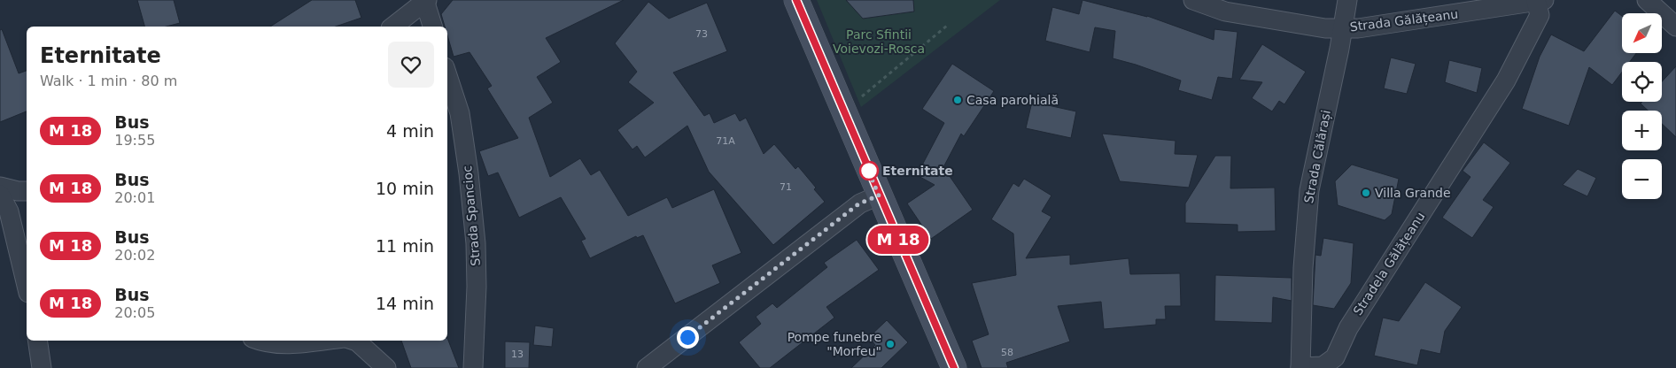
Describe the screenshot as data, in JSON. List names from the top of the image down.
{
  "streets": {
    "street": [
      "Strada Gălățeanu",
      "Strada Călărași",
      "Strada Spancioc",
      "Stradela Gălățeanu"
    ]
  },
  "crossings": [
    ["Strada Gălățeanu", "Strada Călărași"],
    ["Strada Gălățeanu", "Stradela Gălățeanu"],
    ["Strada Călărași", "Stradela Gălățeanu"]
  ],
  "parks": ["Parc Sfintii Voievozi-Rosca"],
  "places": [
    "Casa parohială",
    "Eternitate",
    "Villa Grande",
    "Pompe funebre \"Morfeu\""
  ],
  "house_numbers": [
    "73",
    "71A",
    "71",
    "58",
    "13"
  ],
  "north": "bottom left",
  "page": {
    "on_map": "M 18",
    "map_buttons": ["+", "−"],
    "heading": ["Eternitate", "Walk · 1 min · 80 m"],
    "list": [
      {
        "mark": "M 18",
        "name": "Bus",
        "note": "19:55",
        "value": "4 min"
      },
      {
        "mark": "M 18",
        "name": "Bus",
        "note": "20:01",
        "value": "10 min"
      },
      {
        "mark": "M 18",
        "name": "Bus",
        "note": "20:02",
        "value": "11 min"
      },
      {
        "mark": "M 18",
        "name": "Bus",
        "note": "20:05",
        "value": "14 min"
      }
    ]
  }
}
